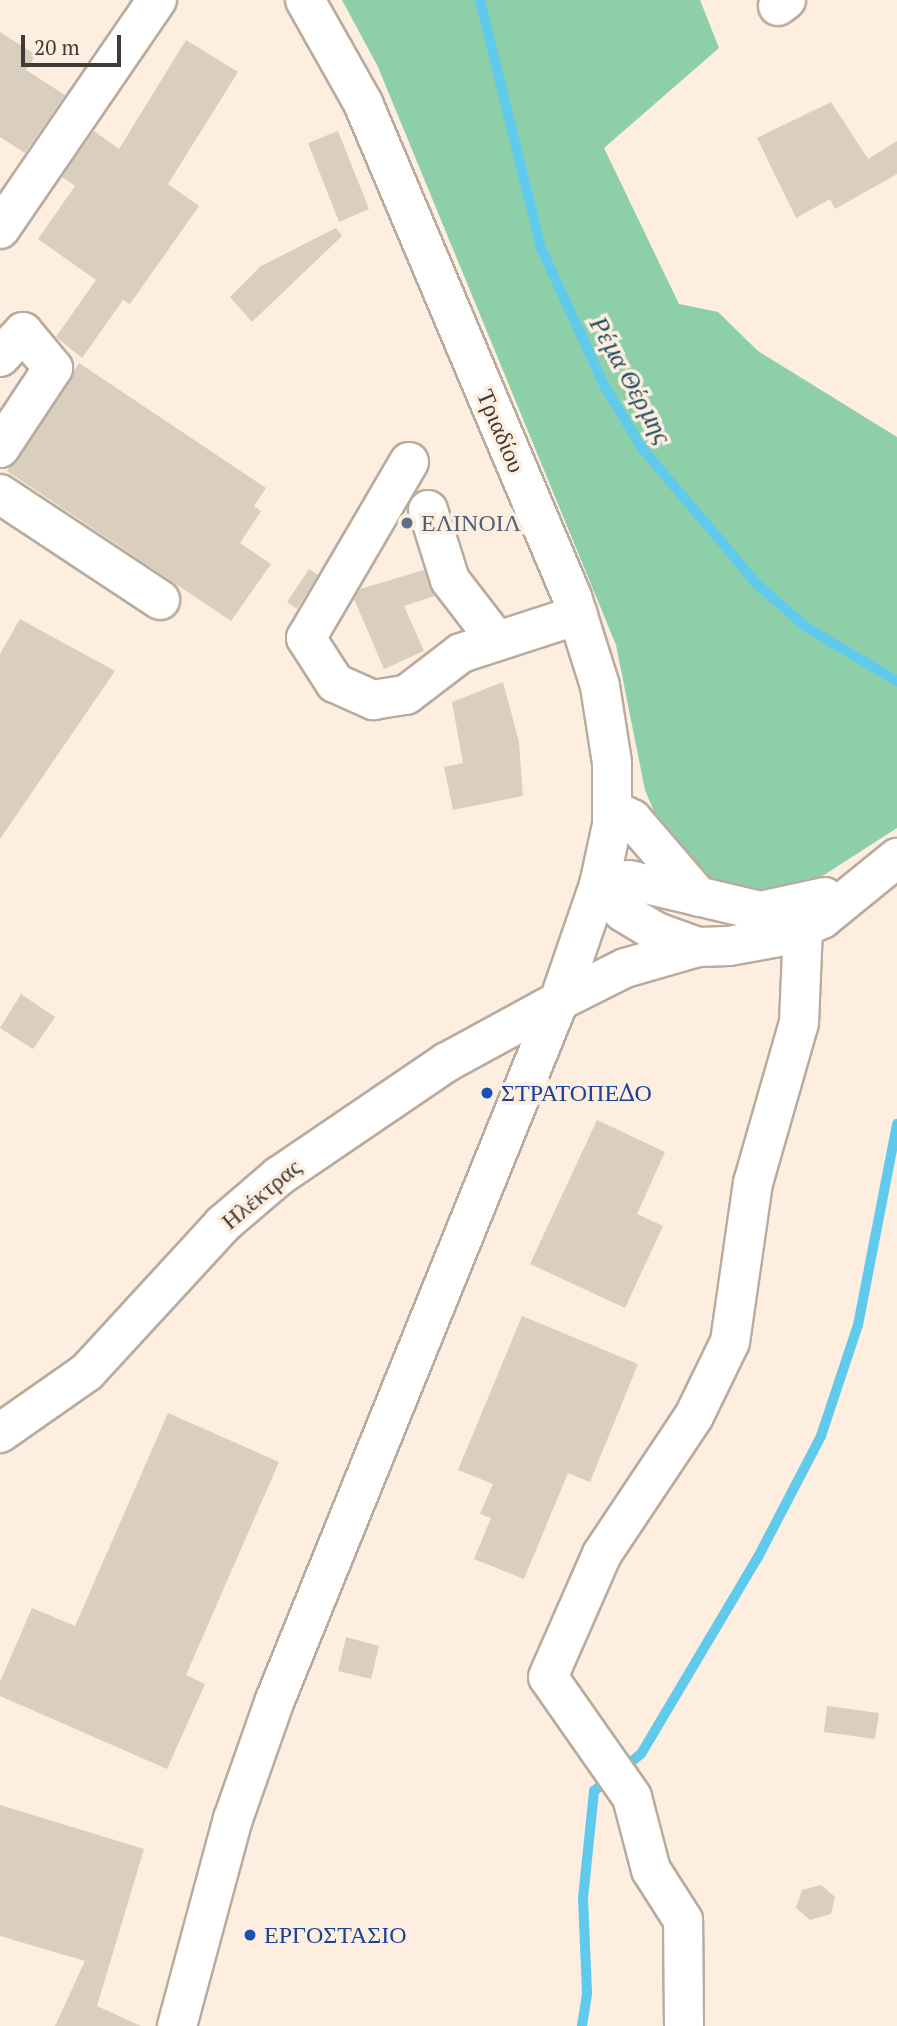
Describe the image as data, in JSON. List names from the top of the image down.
{
  "streets": {
    "street": ["Τριαδίου", "Ηλέκτρας"]
  },
  "crossings": [
    ["Τριαδίου", "Ηλέκτρας"]
  ],
  "water": ["Ρέμα Θέρμης"],
  "places": ["ΕΛΙΝΟΙΛ", "ΣΤΡΑΤΟΠΕΔΟ", "ΕΡΓΟΣΤΑΣΙΟ"],
  "scale_bar": "20 m"
}
